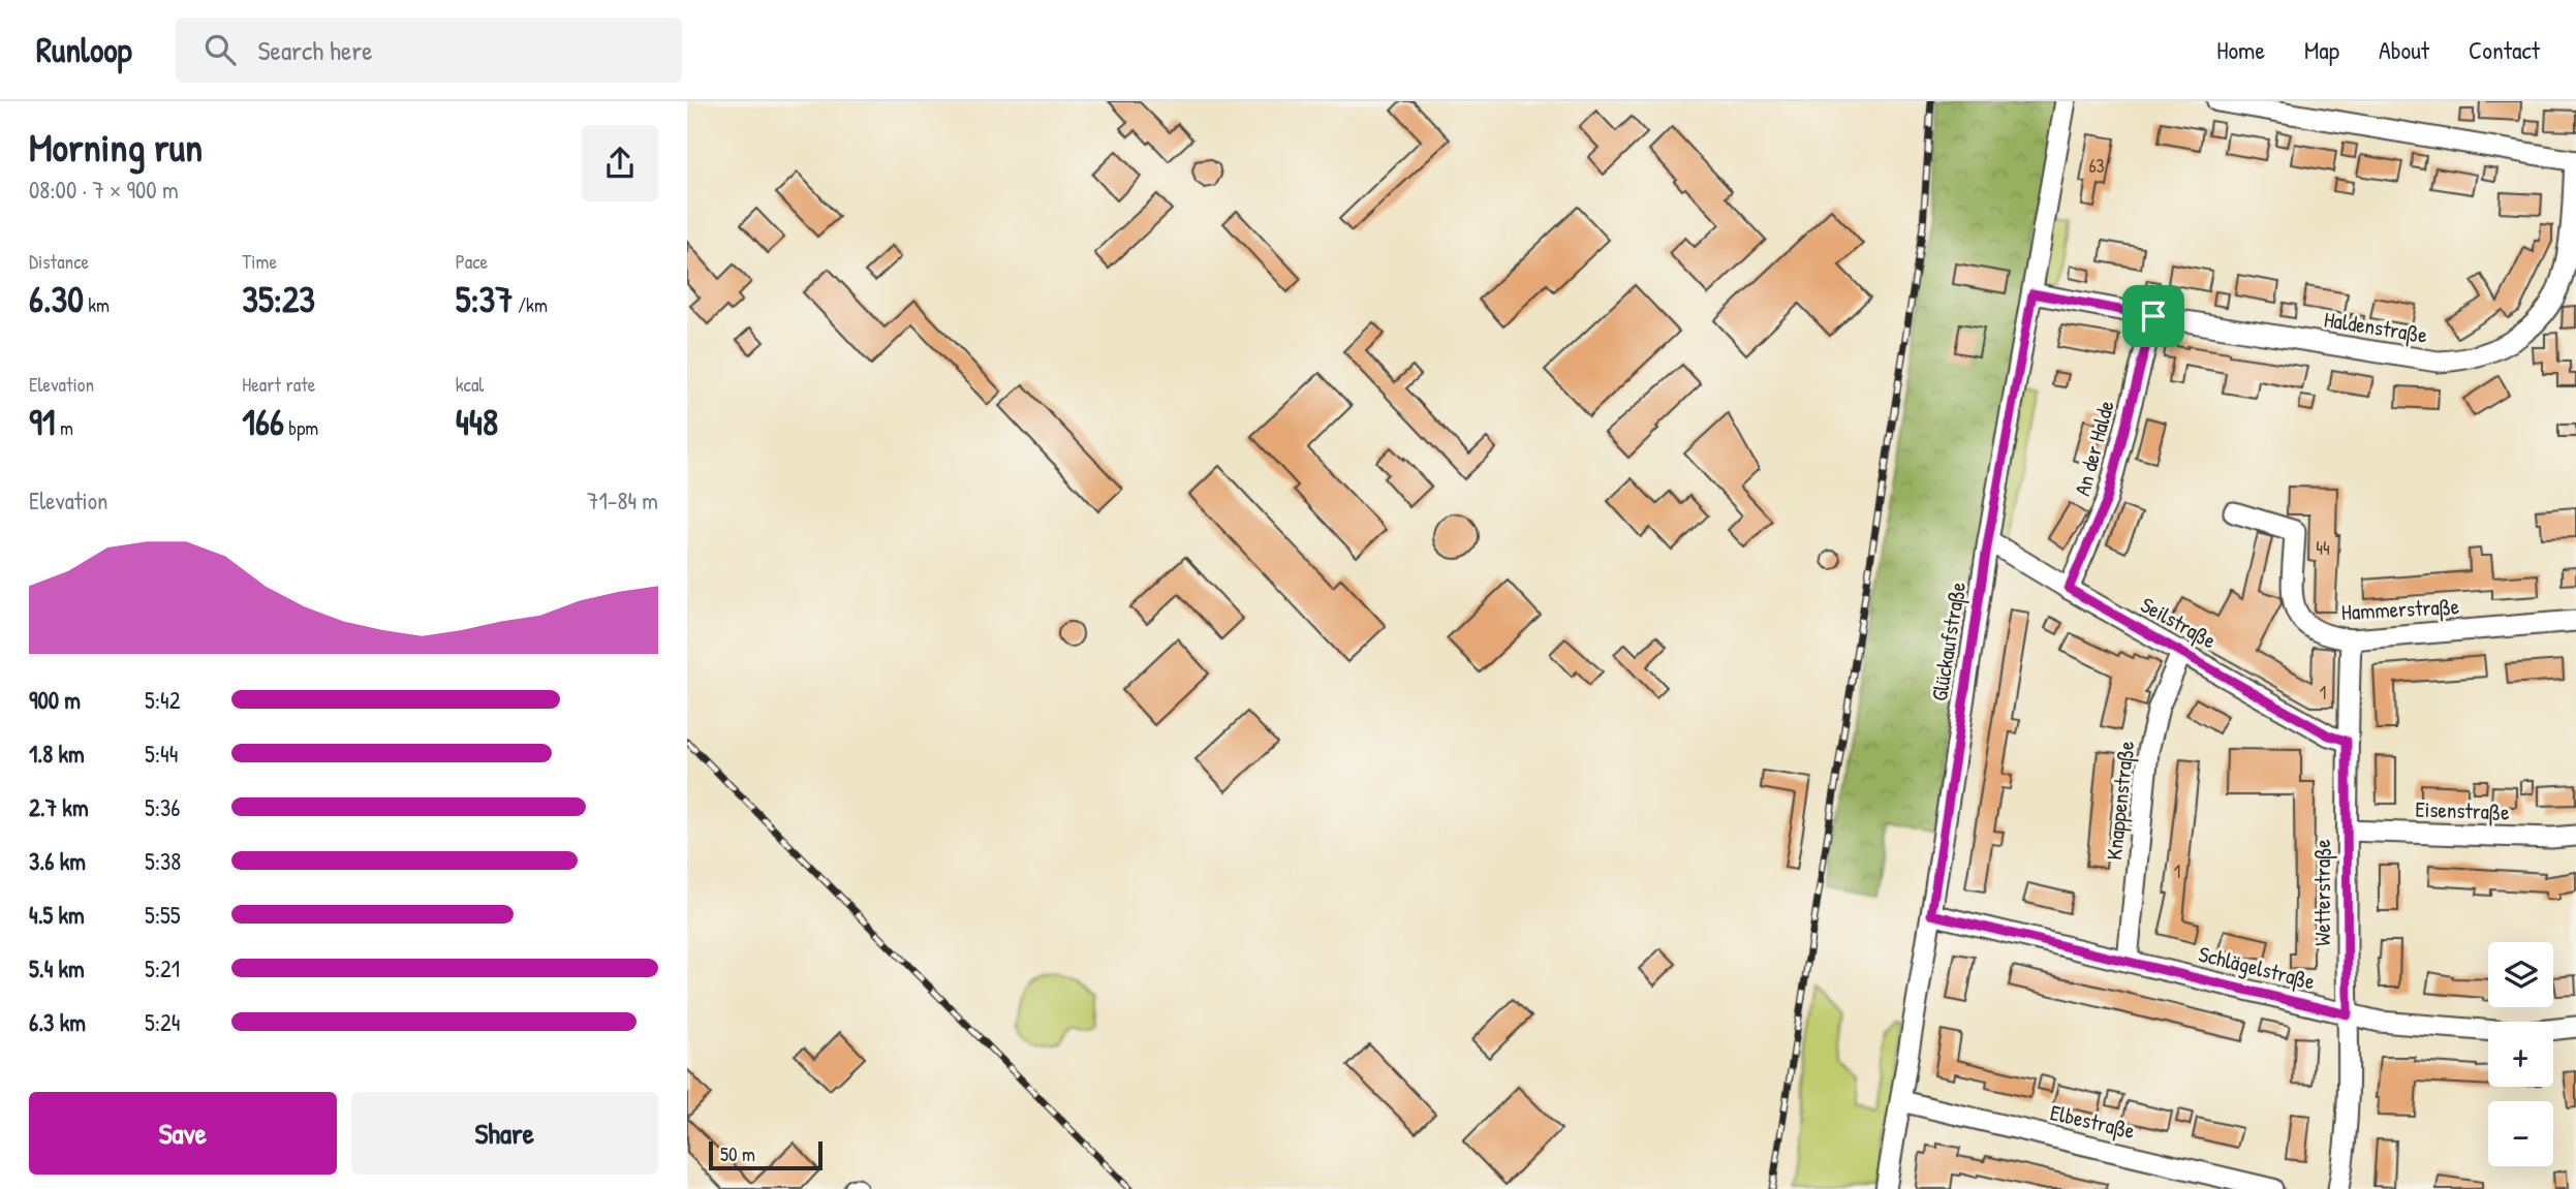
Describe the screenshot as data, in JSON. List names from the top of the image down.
{
  "streets": {
    "street": [
      "Haldenstraße",
      "An der Halde",
      "Hammerstraße",
      "Seilstraße",
      "Glückaufstraße",
      "Knappenstraße",
      "Eisenstraße",
      "Wetterstraße",
      "Schlägelstraße",
      "Elbestraße"
    ]
  },
  "crossings": [
    ["Haldenstraße", "An der Halde"],
    ["Haldenstraße", "Glückaufstraße"],
    ["An der Halde", "Seilstraße"],
    ["Hammerstraße", "Wetterstraße"],
    ["Seilstraße", "Glückaufstraße"],
    ["Seilstraße", "Knappenstraße"],
    ["Seilstraße", "Wetterstraße"],
    ["Glückaufstraße", "Schlägelstraße"],
    ["Glückaufstraße", "Elbestraße"],
    ["Knappenstraße", "Schlägelstraße"],
    ["Eisenstraße", "Wetterstraße"],
    ["Wetterstraße", "Schlägelstraße"]
  ],
  "house_numbers": [
    "63",
    "44",
    "1",
    "1"
  ],
  "scale_bar": "50 m",
  "page": {
    "header": "Runloop",
    "search": "Search here",
    "nav": [
      "Home",
      "Map",
      "About",
      "Contact"
    ],
    "heading": ["Morning run", "08:00 · 7 × 900 m"],
    "stats": [
      ["Distance", "6.30 km"],
      ["Time", "35:23"],
      ["Pace", "5:37 /km"],
      ["Elevation", "91 m"],
      ["Heart rate", "166 bpm"],
      ["kcal", "448"]
    ],
    "chart": ["Elevation", "71–84 m"],
    "list": [
      {
        "name": "900 m",
        "note": "5:42"
      },
      {
        "name": "1.8 km",
        "note": "5:44"
      },
      {
        "name": "2.7 km",
        "note": "5:36"
      },
      {
        "name": "3.6 km",
        "note": "5:38"
      },
      {
        "name": "4.5 km",
        "note": "5:55"
      },
      {
        "name": "5.4 km",
        "note": "5:21"
      },
      {
        "name": "6.3 km",
        "note": "5:24"
      }
    ],
    "map_buttons": ["+", "−"],
    "buttons": ["Save", "Share"],
    "scale": "50 m"
  }
}
